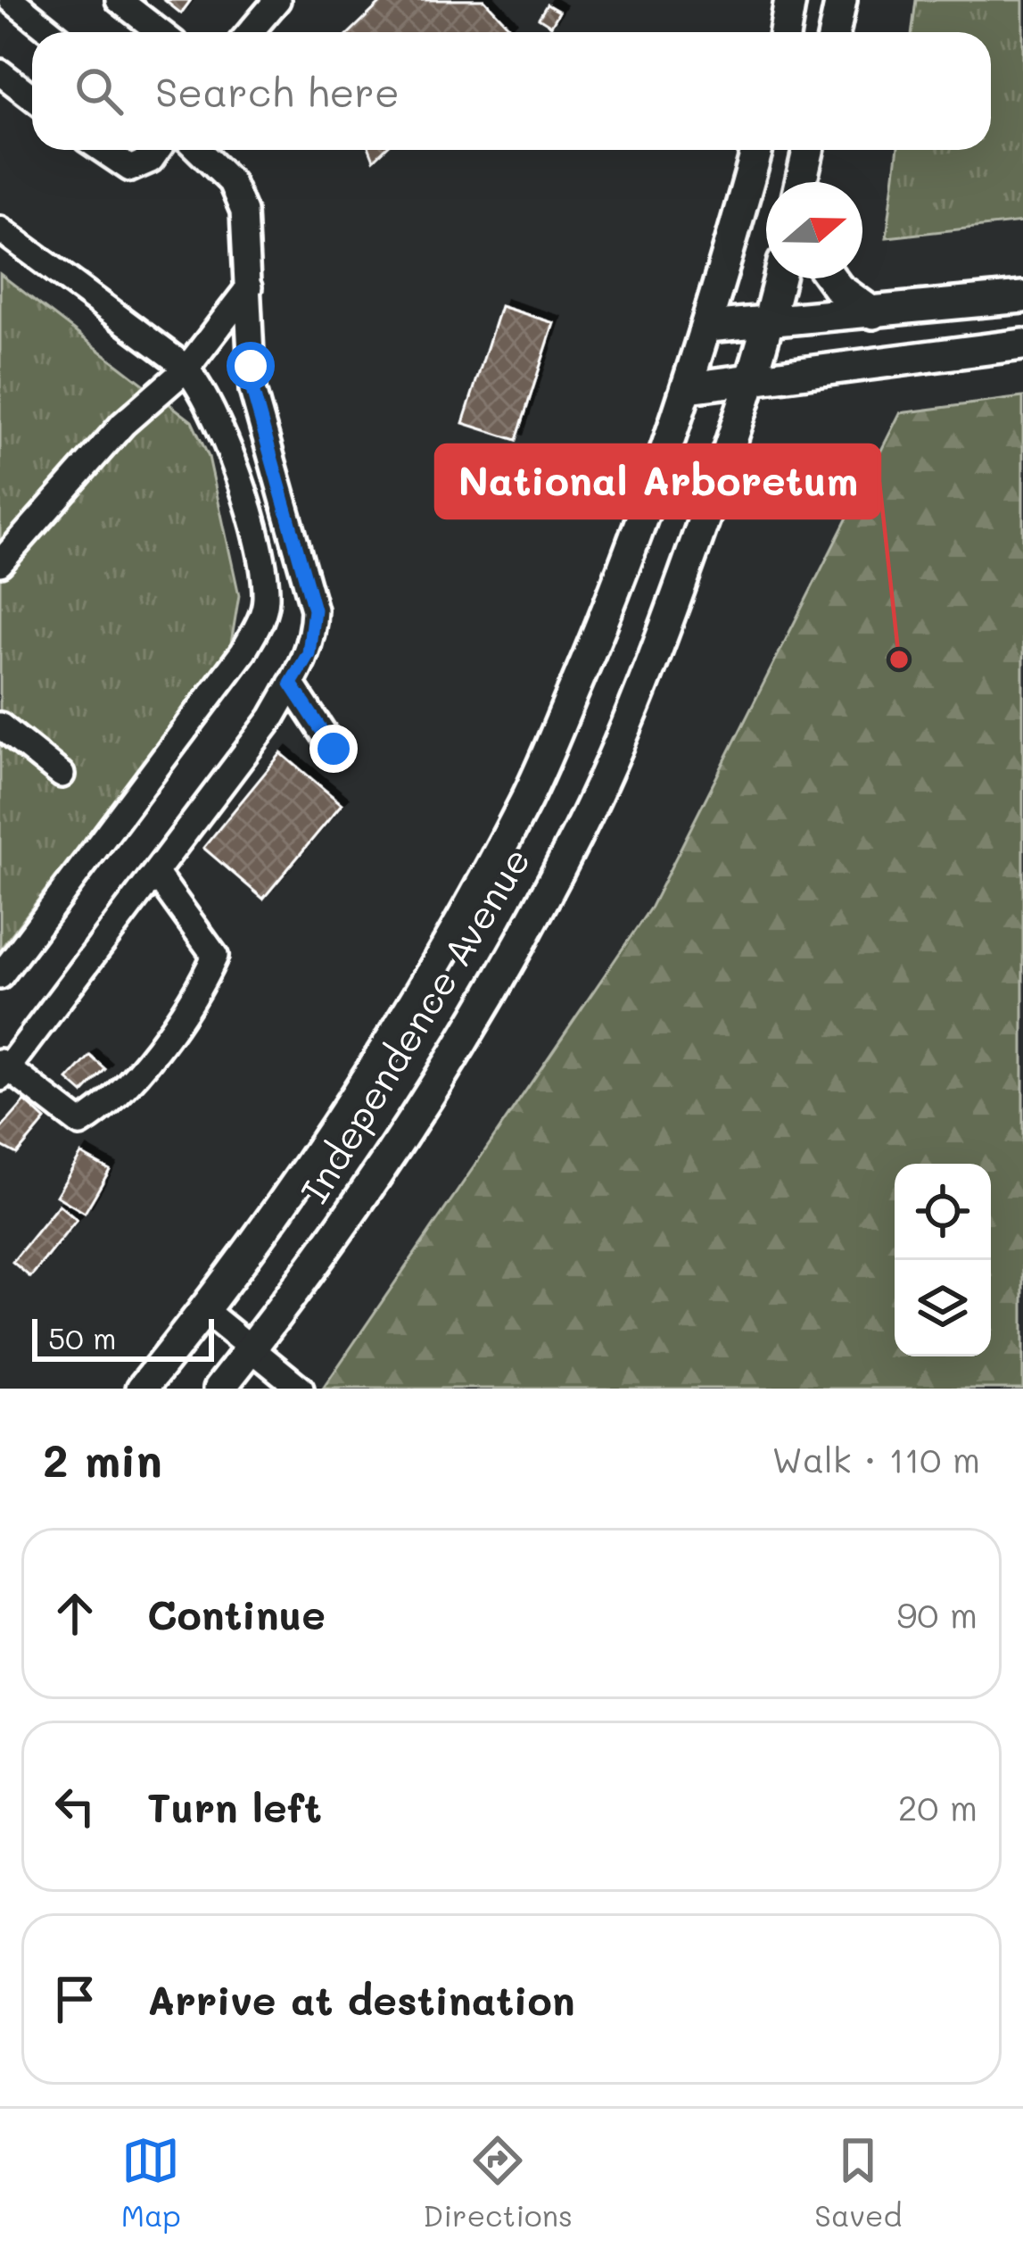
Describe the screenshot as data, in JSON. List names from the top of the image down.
{
  "streets": {
    "main road": ["Independence Avenue"]
  },
  "places": ["National Arboretum"],
  "scale_bar": "50 m",
  "north": "right",
  "page": {
    "search": "Search here",
    "scale": "50 m",
    "heading": ["2 min", "Walk · 110 m"],
    "list": [
      ["Continue", "90 m"],
      ["Turn left", "20 m"],
      "Arrive at destination"
    ],
    "nav": ["Map", "Directions", "Saved"]
  }
}
